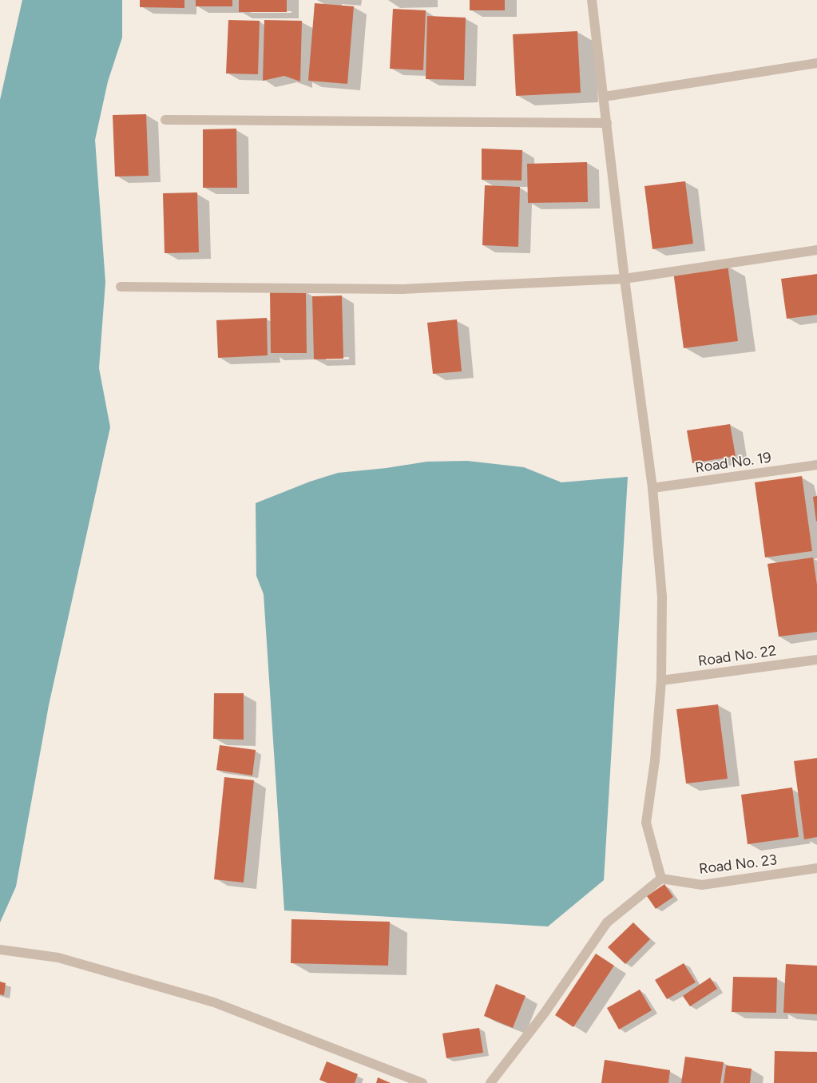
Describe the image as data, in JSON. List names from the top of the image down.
{
  "streets": {
    "street": ["Road No. 19", "Road No. 22", "Road No. 23"]
  }
}
